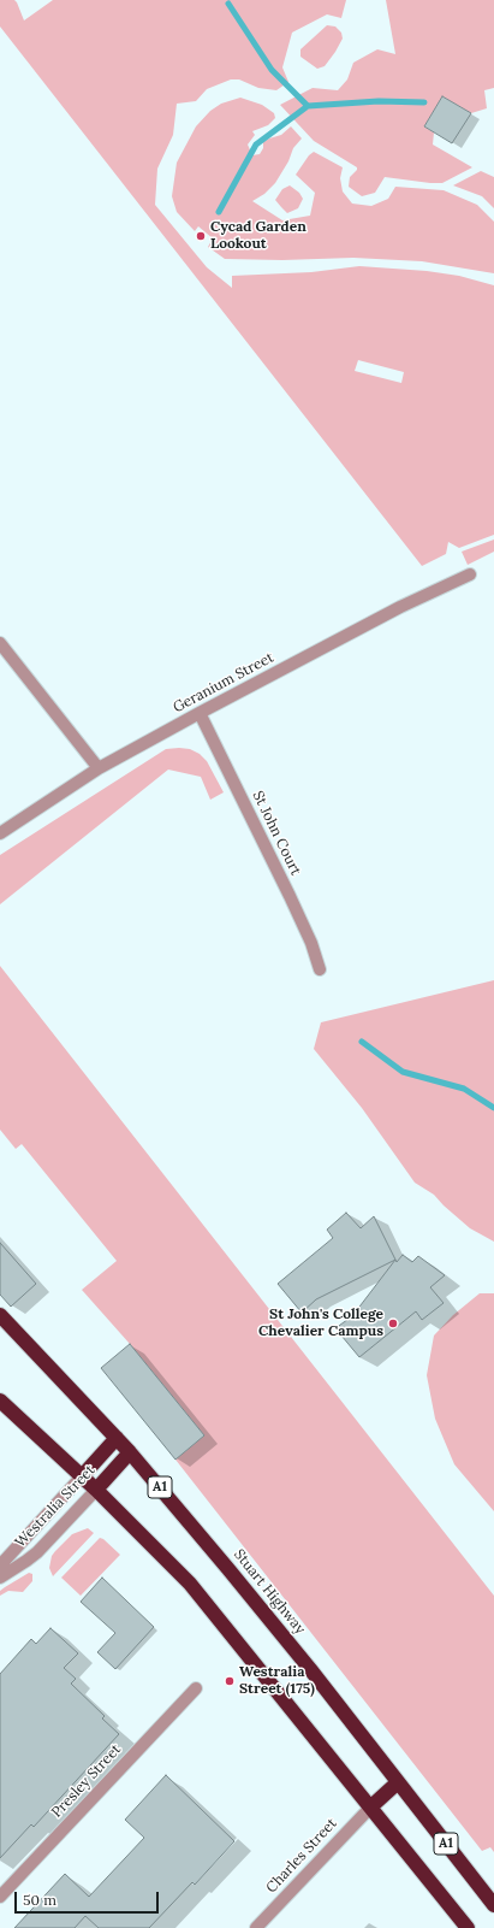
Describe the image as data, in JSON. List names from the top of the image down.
{
  "streets": {
    "highway": ["A1", "Westralia Street", "Stuart Highway"],
    "street": [
      "Geranium Street",
      "St John Court",
      "Presley Street",
      "Charles Street"
    ]
  },
  "crossings": [
    ["Geranium Street", "St John Court"],
    ["A1", "Westralia Street"],
    ["A1", "Charles Street"],
    ["Westralia Street", "Stuart Highway"]
  ],
  "places": ["Cycad Garden Lookout", "St John's College Chevalier Campus", "Westralia Street (175)"],
  "scale_bar": "50 m"
}
